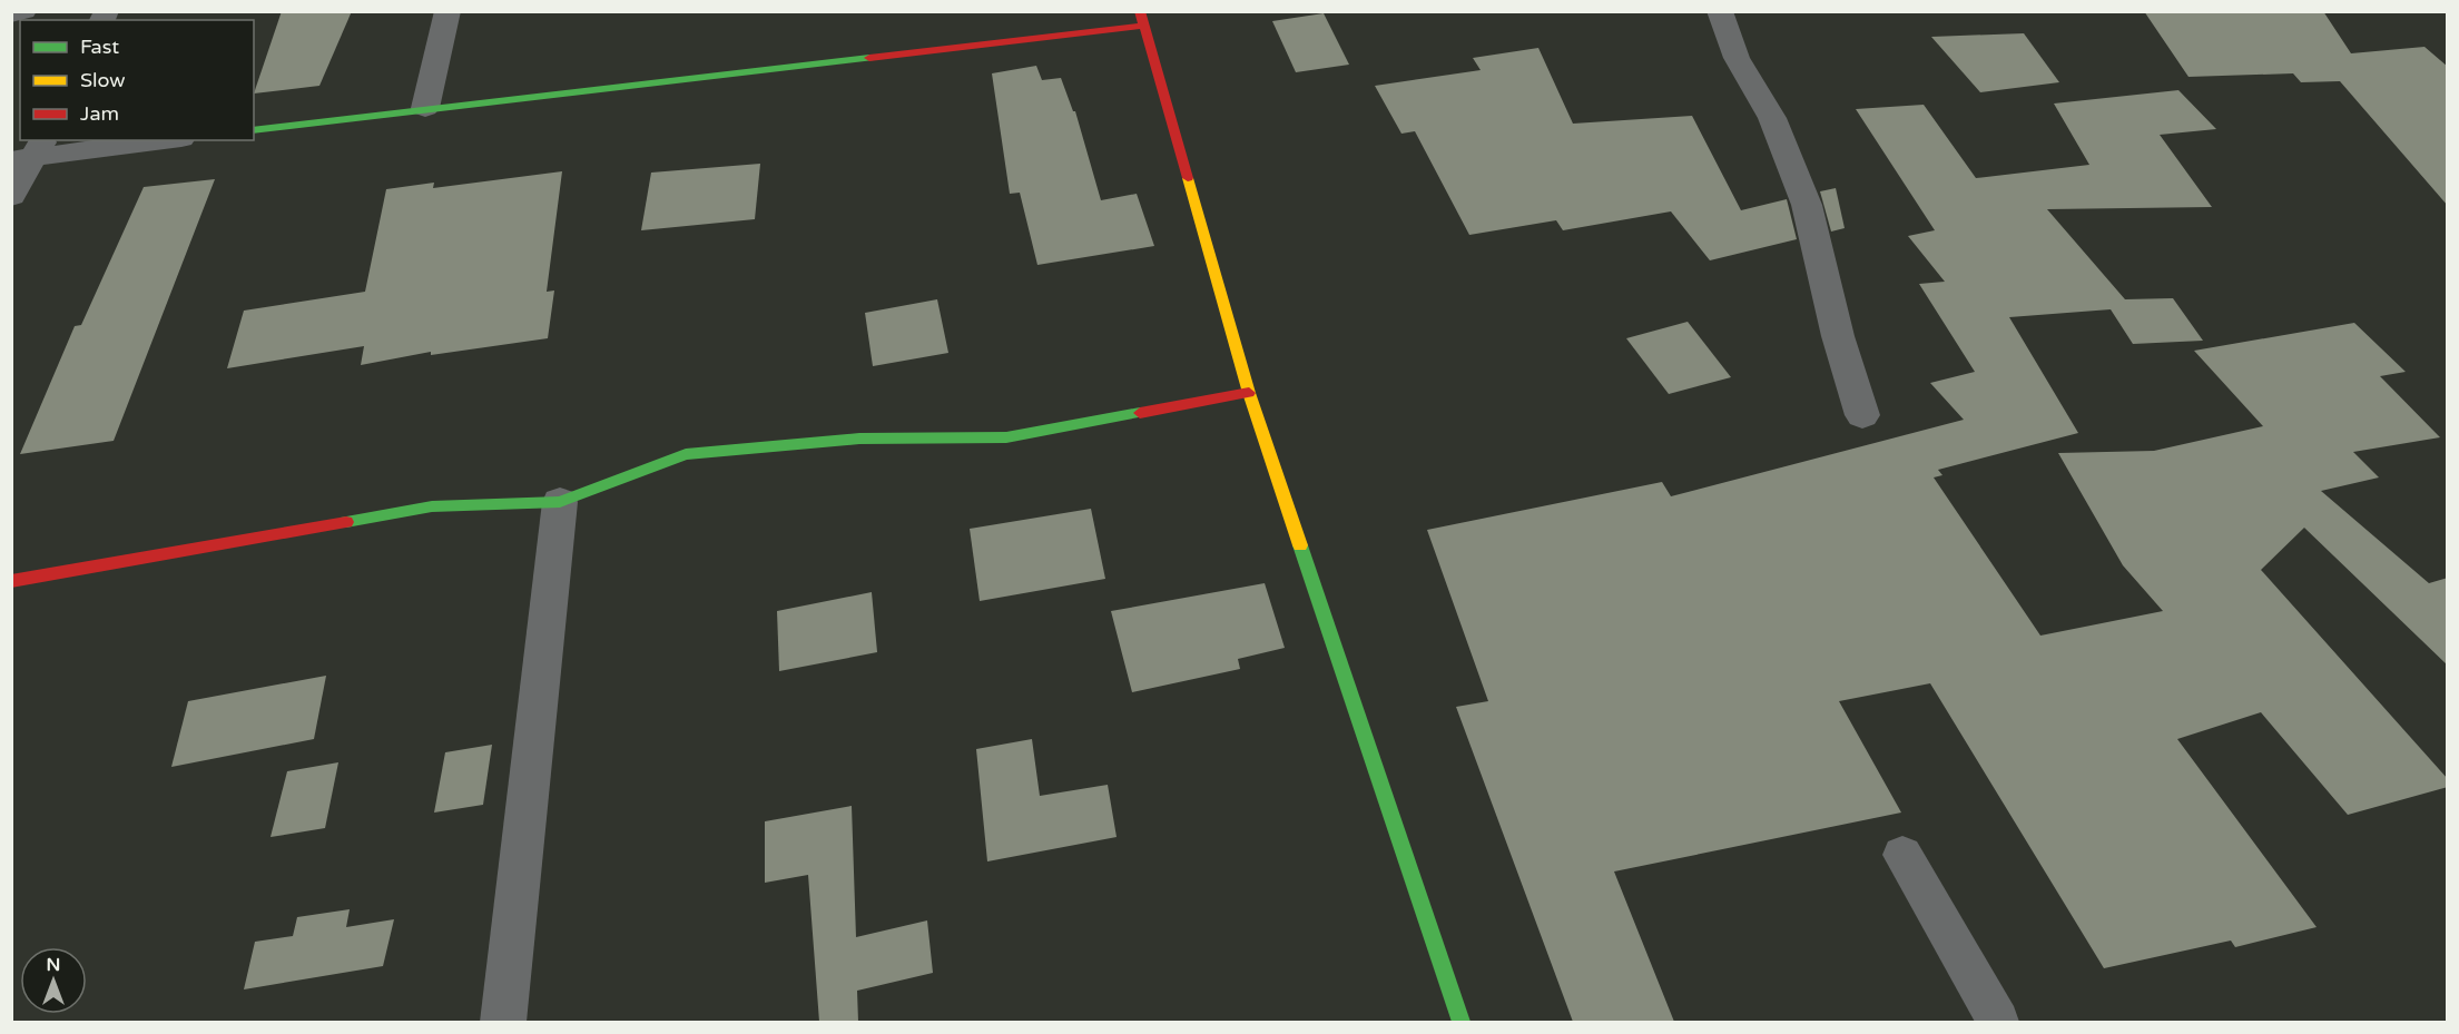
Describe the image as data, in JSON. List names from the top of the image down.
{
  "legend": ["Fast", "Slow", "Jam"],
  "north": "top"
}
